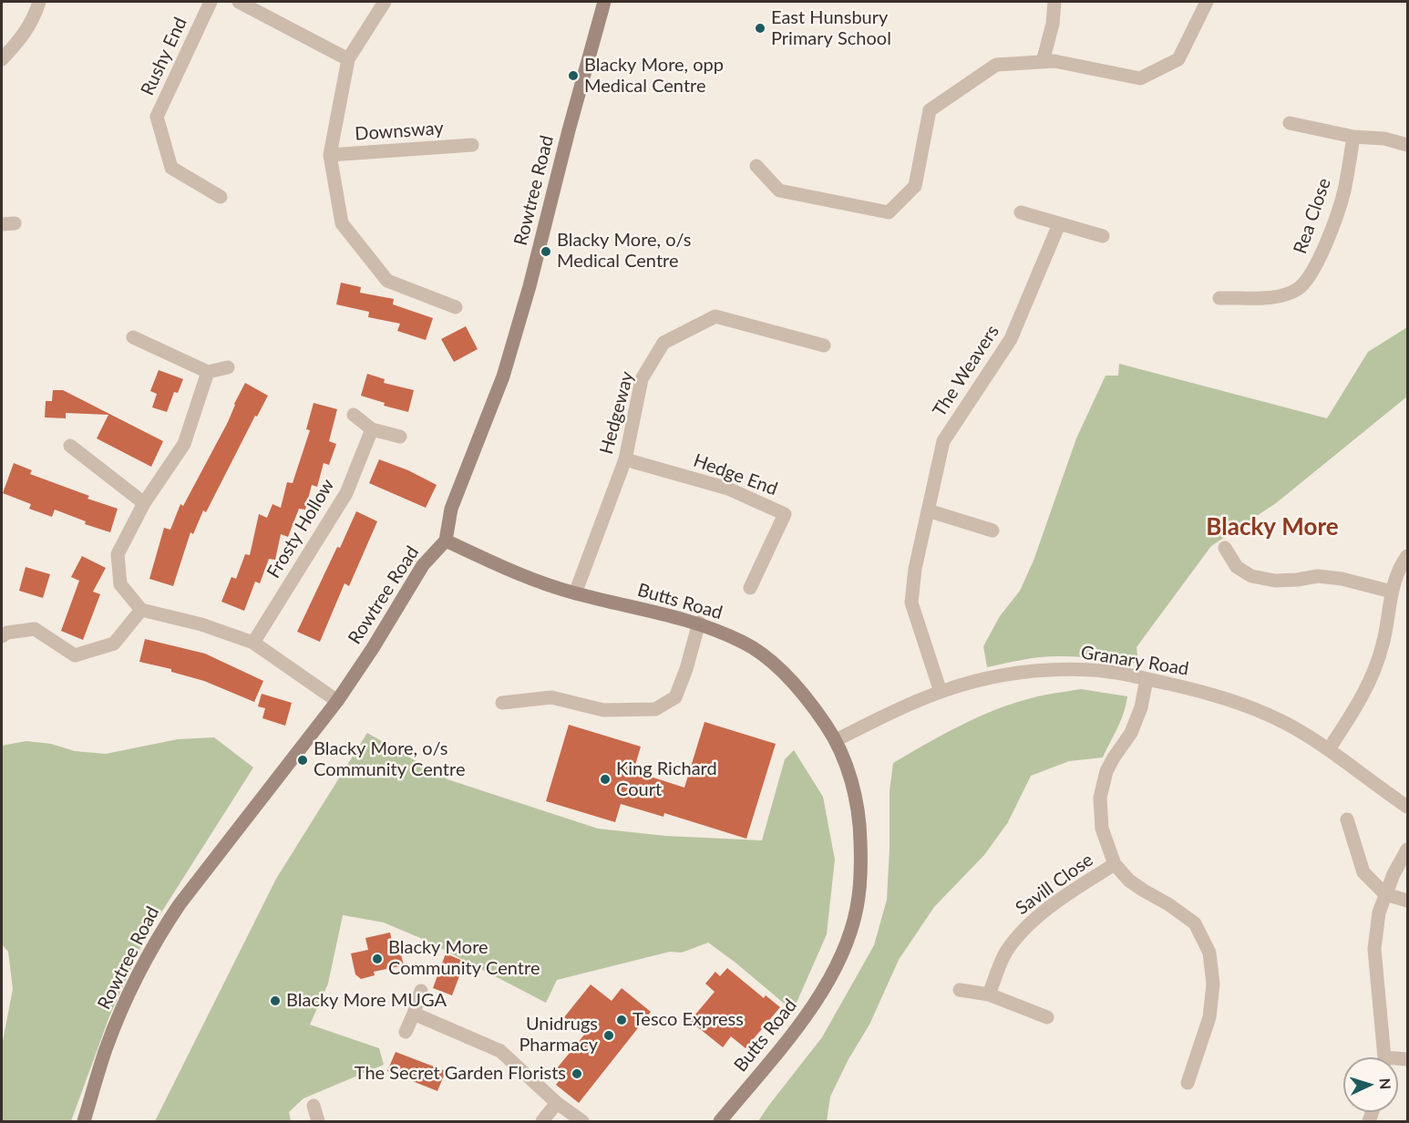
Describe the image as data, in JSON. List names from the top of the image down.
{
  "streets": {
    "street": [
      "Rushy End",
      "Downsway",
      "Rowtree Road",
      "Rea Close",
      "The Weavers",
      "Hedgeway",
      "Hedge End",
      "Frosty Hollow",
      "Butts Road",
      "Granary Road",
      "Savill Close"
    ]
  },
  "crossings": [
    ["Rowtree Road", "Butts Road"],
    ["The Weavers", "Granary Road"],
    ["Hedgeway", "Hedge End"],
    ["Hedgeway", "Butts Road"],
    ["Butts Road", "Granary Road"]
  ],
  "districts": ["Blacky More"],
  "places": [
    "East Hunsbury Primary School",
    "Blacky More, opp Medical Centre",
    "Blacky More, o/s Medical Centre",
    "Blacky More, o/s Community Centre",
    "King Richard Court",
    "Blacky More Community Centre",
    "Blacky More MUGA",
    "Tesco Express",
    "Unidrugs Pharmacy",
    "The Secret Garden Florists"
  ],
  "north": "right"
}
